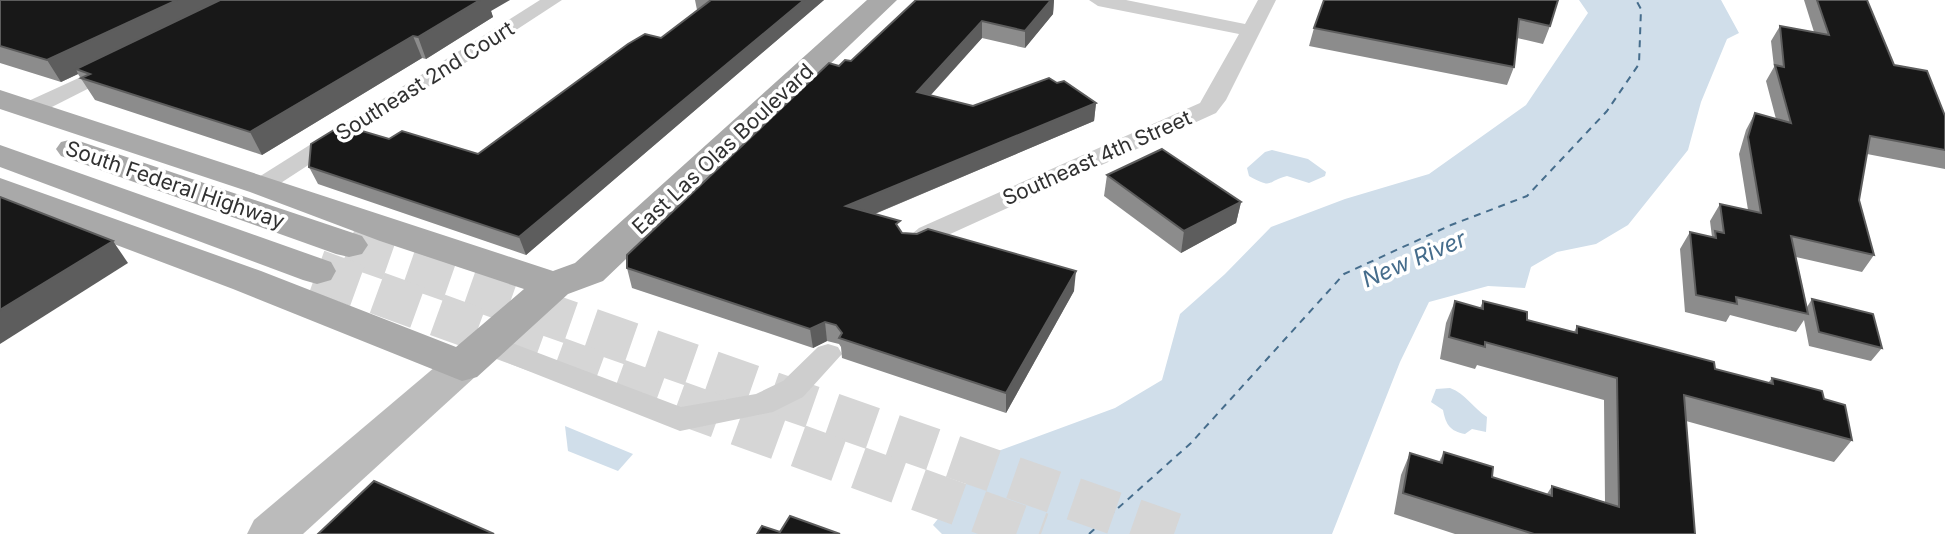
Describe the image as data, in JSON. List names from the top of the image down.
{
  "streets": {
    "main road": ["East Las Olas Boulevard", "South Federal Highway"],
    "street": ["Southeast 2nd Court", "Southeast 4th Street"]
  },
  "water": ["New River"]
}
